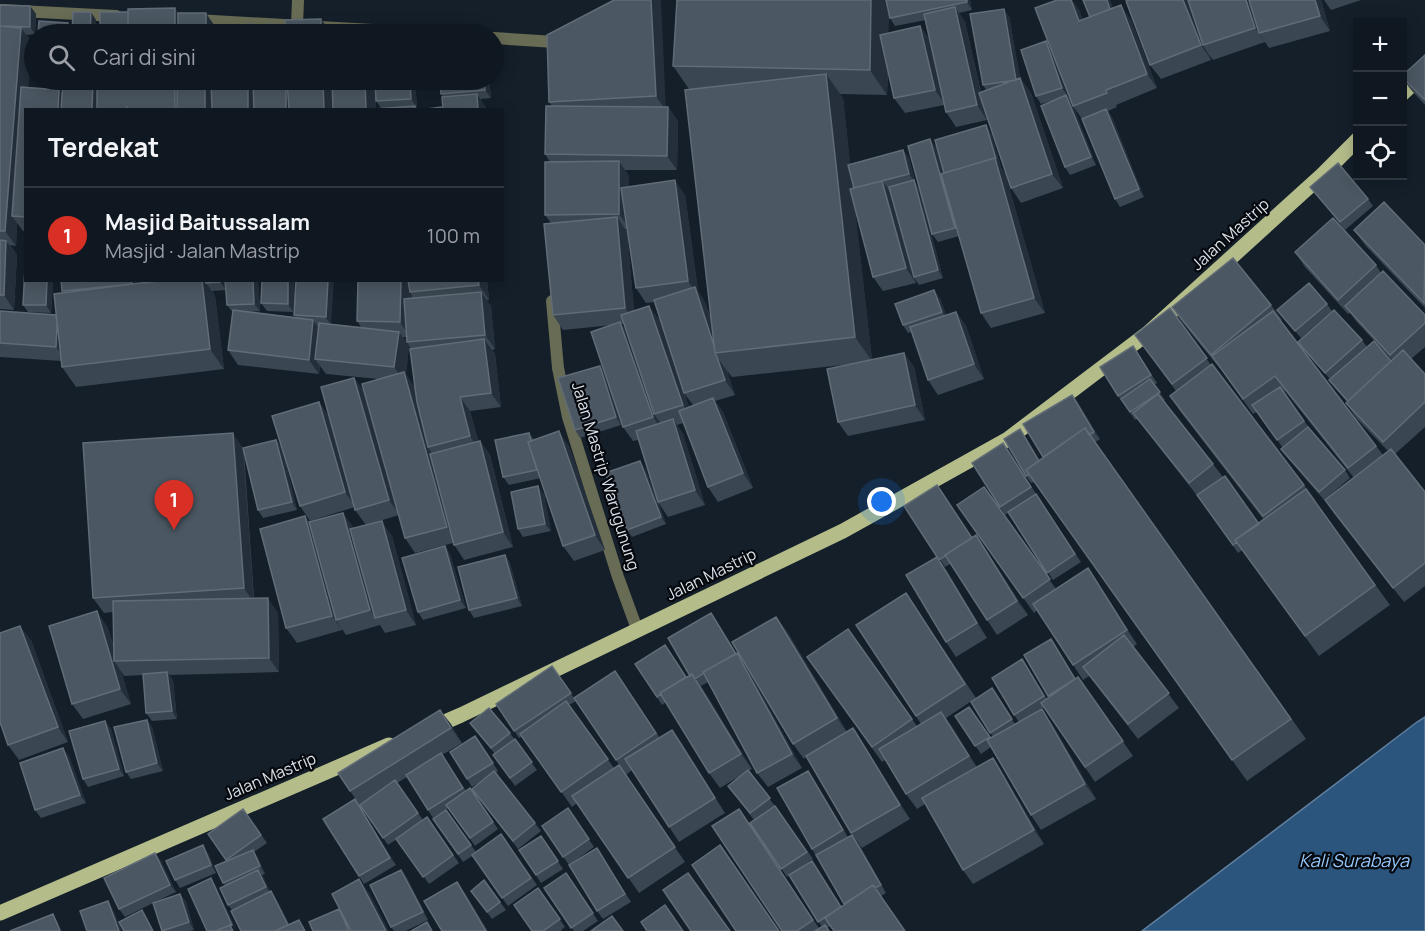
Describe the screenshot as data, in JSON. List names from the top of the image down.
{
  "streets": {
    "main road": ["Jalan Mastrip"],
    "street": ["Jalan Mastrip Warugunung"]
  },
  "crossings": [
    ["Jalan Mastrip", "Jalan Mastrip Warugunung"]
  ],
  "water": ["Kali Surabaya"],
  "page": {
    "map_buttons": ["+", "−"],
    "search": "Cari di sini",
    "heading": "Terdekat",
    "list": [
      {
        "mark": "1",
        "name": "Masjid Baitussalam",
        "note": "Masjid · Jalan Mastrip",
        "value": "100 m"
      }
    ],
    "pins": "1"
  }
}
